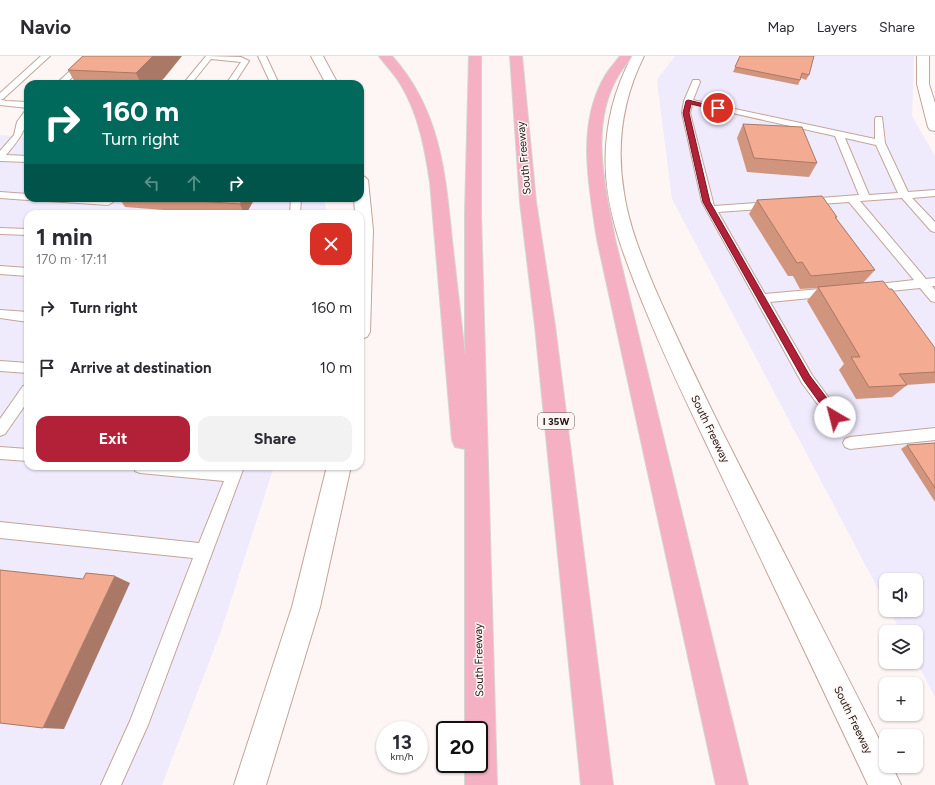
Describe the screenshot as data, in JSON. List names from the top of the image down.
{
  "streets": {
    "highway": ["South Freeway", "I 35W"]
  },
  "page": {
    "header": "Navio",
    "nav": ["Map", "Layers", "Share"],
    "turn": ["160 m", "Turn right"],
    "heading": ["1 min", "170 m · 17:11"],
    "list": [
      {
        "name": "Turn right",
        "value": "160 m"
      },
      {
        "name": "Arrive at destination",
        "value": "10 m"
      }
    ],
    "buttons": ["Exit", "Share"],
    "map_buttons": ["+", "−"],
    "speed": "13 km/h",
    "limit": "20"
  }
}
